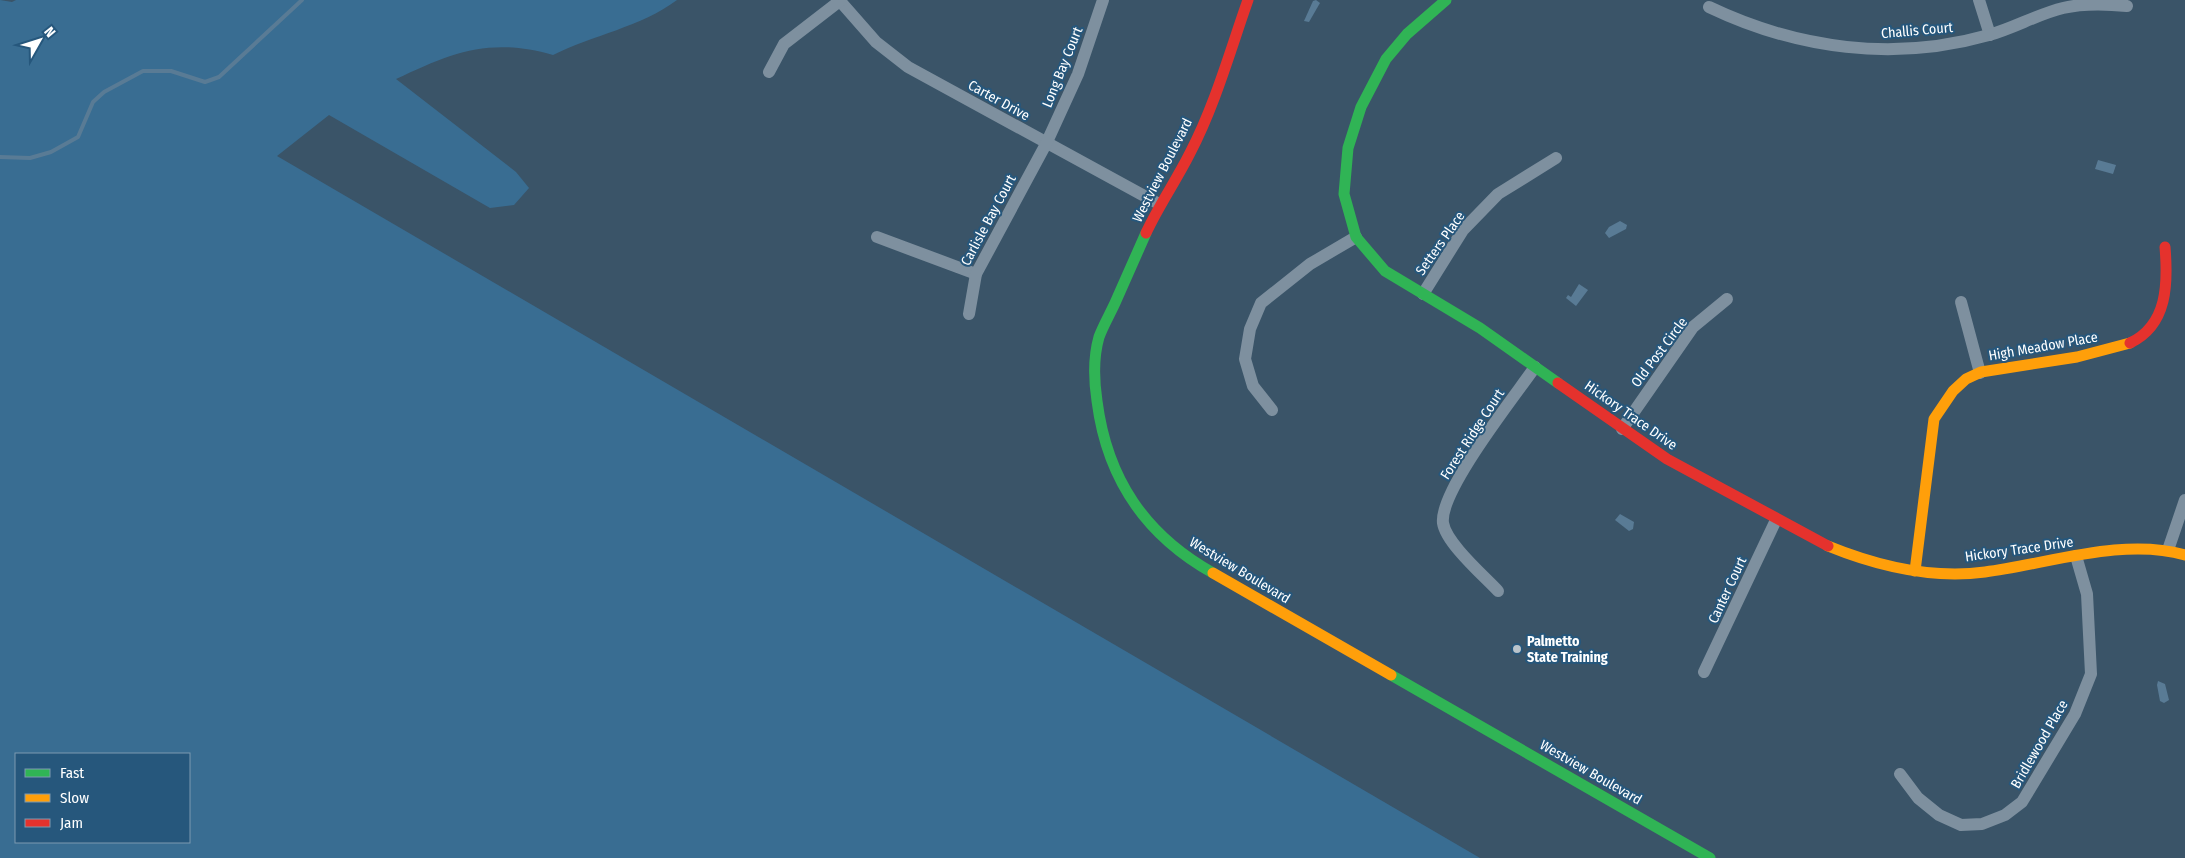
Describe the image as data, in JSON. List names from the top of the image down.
{
  "streets": {
    "street": [
      "Challis Court",
      "Long Bay Court",
      "Carter Drive",
      "Westview Boulevard",
      "Carlisle Bay Court",
      "Setters Place",
      "High Meadow Place",
      "Old Post Circle",
      "Hickory Trace Drive",
      "Forest Ridge Court",
      "Canter Court",
      "Bridlewood Place"
    ]
  },
  "crossings": [
    ["Long Bay Court", "Carter Drive"],
    ["Long Bay Court", "Carlisle Bay Court"],
    ["Carter Drive", "Westview Boulevard"],
    ["Carter Drive", "Carlisle Bay Court"],
    ["Setters Place", "Hickory Trace Drive"],
    ["High Meadow Place", "Hickory Trace Drive"],
    ["Old Post Circle", "Hickory Trace Drive"],
    ["Hickory Trace Drive", "Forest Ridge Court"],
    ["Hickory Trace Drive", "Canter Court"],
    ["Hickory Trace Drive", "Bridlewood Place"]
  ],
  "places": ["Palmetto State Training"],
  "legend": ["Fast", "Slow", "Jam"],
  "north": "top right"
}
